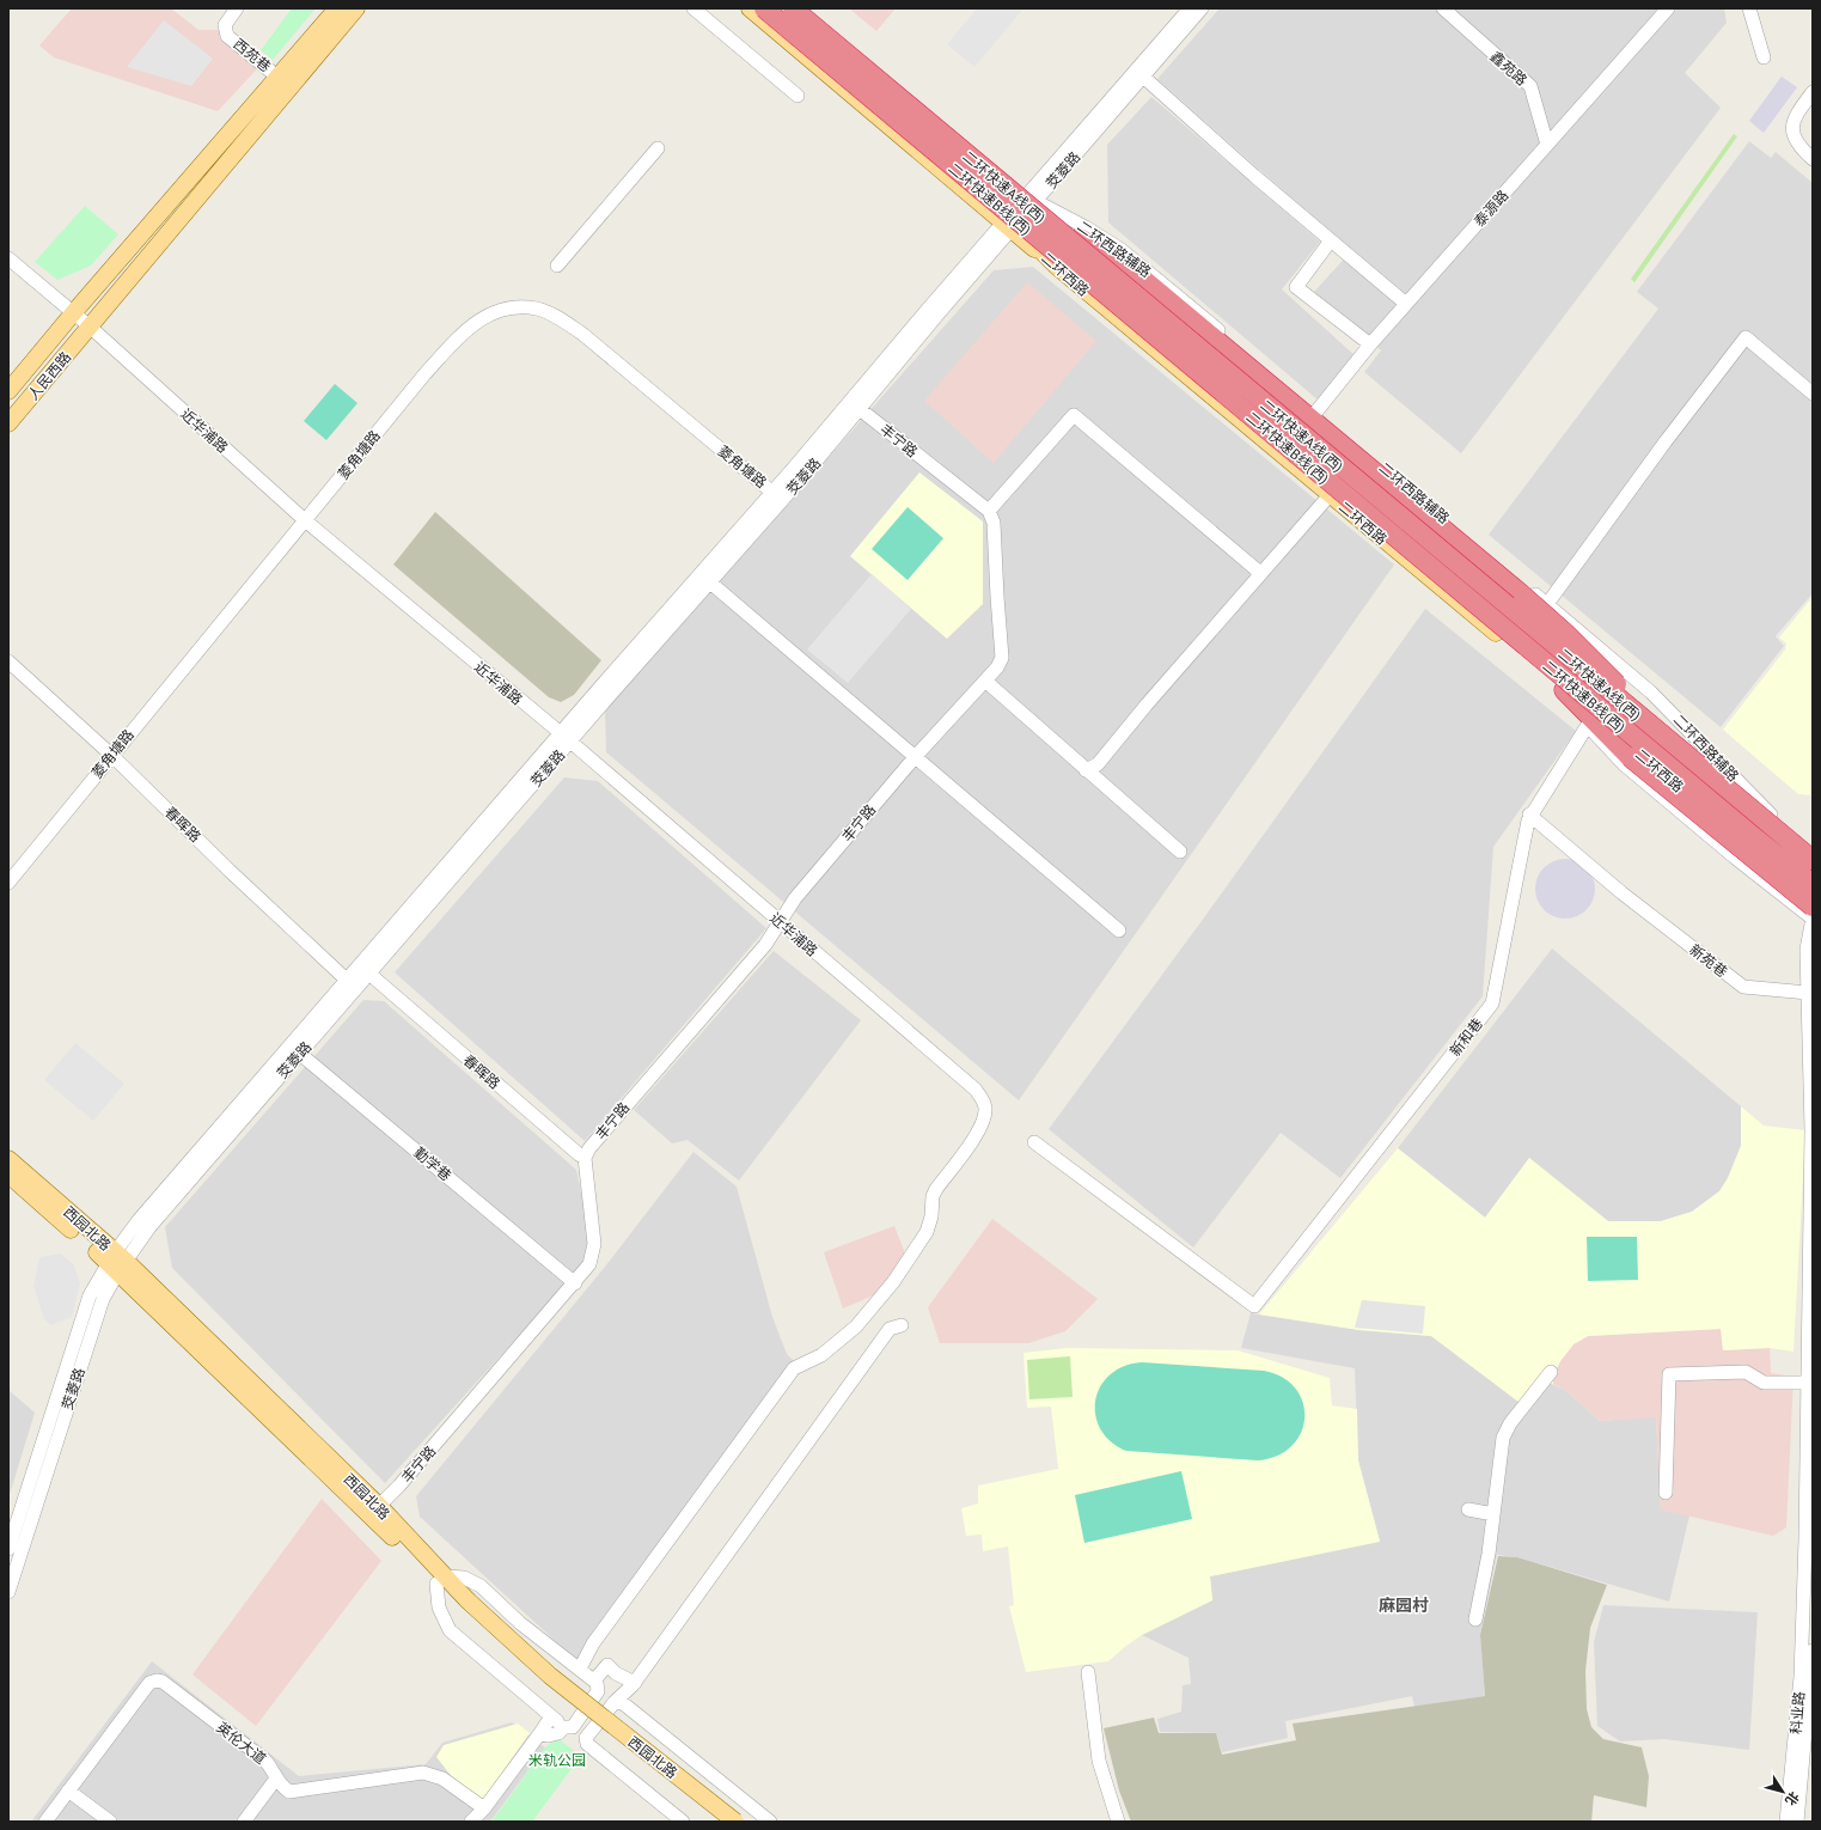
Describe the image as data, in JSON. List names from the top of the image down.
{
  "streets": {
    "highway": ["二环快速A线(西)", "二环快速B线(西)"],
    "main road": ["二环西路", "人民西路", "西园北路"],
    "street": [
      "西苑巷",
      "鑫苑路",
      "茭菱路",
      "泰源路",
      "二环西路辅路",
      "近华浦路",
      "丰宁路",
      "菱角塘路",
      "春晖路",
      "新苑巷",
      "新和巷",
      "勤学巷",
      "科业路",
      "英伦大道"
    ]
  },
  "crossings": [
    ["西苑巷", "人民西路"],
    ["鑫苑路", "泰源路"],
    ["茭菱路", "二环西路辅路"],
    ["茭菱路", "二环西路"],
    ["茭菱路", "近华浦路"],
    ["茭菱路", "丰宁路"],
    ["茭菱路", "菱角塘路"],
    ["茭菱路", "春晖路"],
    ["茭菱路", "勤学巷"],
    ["茭菱路", "西园北路"],
    ["二环快速A线(西)", "科业路"],
    ["二环快速B线(西)", "二环西路"],
    ["二环快速B线(西)", "科业路"],
    ["泰源路", "二环西路辅路"],
    ["二环西路", "科业路"],
    ["人民西路", "近华浦路"],
    ["近华浦路", "丰宁路"],
    ["近华浦路", "菱角塘路"],
    ["丰宁路", "春晖路"],
    ["丰宁路", "勤学巷"],
    ["丰宁路", "西园北路"],
    ["菱角塘路", "春晖路"],
    ["新苑巷", "新和巷"],
    ["新苑巷", "科业路"]
  ],
  "districts": ["麻园村"],
  "parks": ["米轨公园"],
  "north": "bottom right"
}
